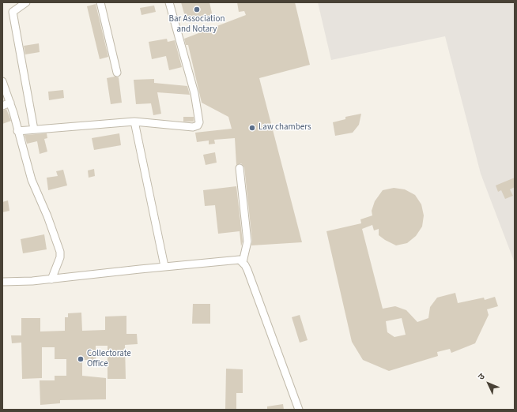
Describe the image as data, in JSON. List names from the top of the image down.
{
  "places": ["Bar Association and Notary", "Law chambers", "Collectorate Office"],
  "north": "top left"
}
